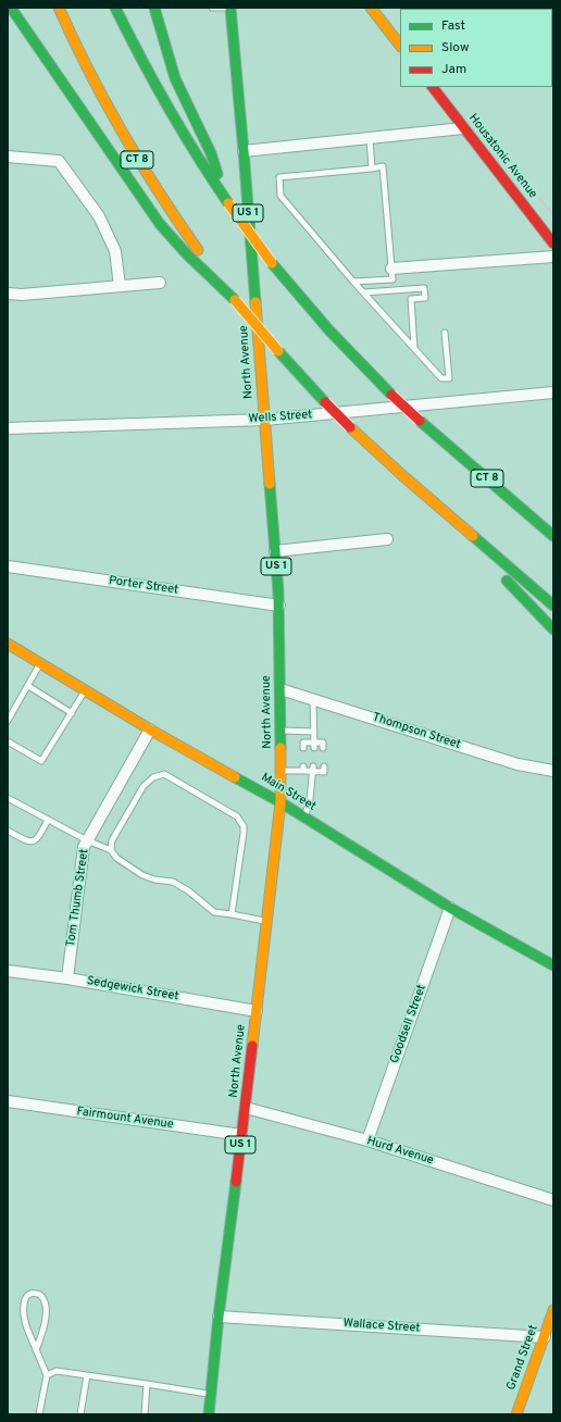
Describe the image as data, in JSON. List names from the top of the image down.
{
  "streets": {
    "main road": [
      "Housatonic Avenue",
      "CT 8",
      "US 1",
      "North Avenue",
      "Main Street",
      "Grand Street"
    ],
    "street": [
      "Wells Street",
      "Porter Street",
      "Thompson Street",
      "Tom Thumb Street",
      "Sedgewick Street",
      "Goodsell Street",
      "Fairmount Avenue",
      "Hurd Avenue",
      "Wallace Street"
    ]
  },
  "crossings": [
    ["North Avenue", "Wells Street"],
    ["North Avenue", "Porter Street"],
    ["North Avenue", "Thompson Street"],
    ["North Avenue", "Main Street"],
    ["North Avenue", "Sedgewick Street"],
    ["North Avenue", "Fairmount Avenue"],
    ["North Avenue", "Hurd Avenue"],
    ["North Avenue", "Wallace Street"],
    ["Main Street", "Tom Thumb Street"],
    ["Main Street", "Goodsell Street"],
    ["Tom Thumb Street", "Sedgewick Street"],
    ["Goodsell Street", "Hurd Avenue"],
    ["Wallace Street", "Grand Street"]
  ],
  "legend": ["Fast", "Slow", "Jam"]
}
